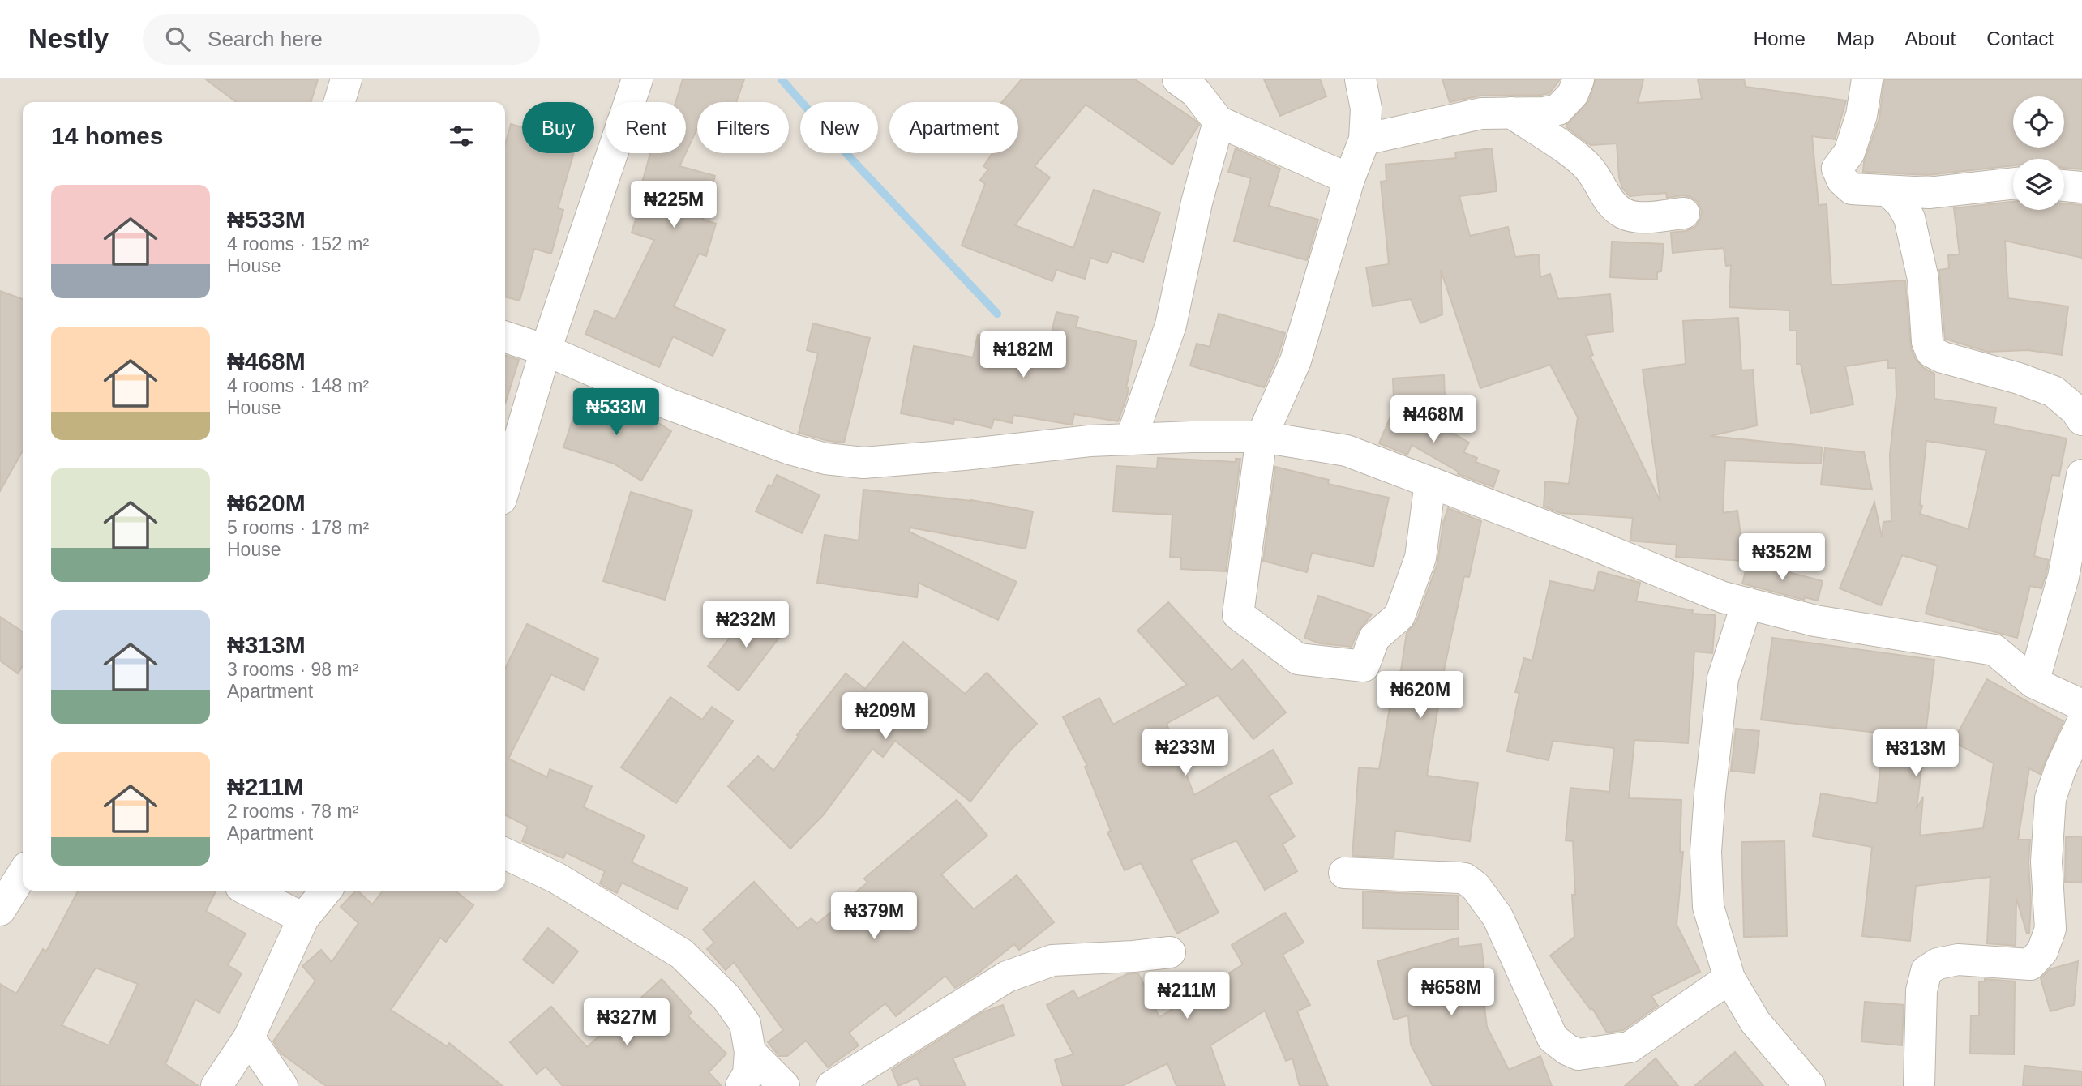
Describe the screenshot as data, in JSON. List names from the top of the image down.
{
  "page": {
    "header": "Nestly",
    "search": "Search here",
    "nav": [
      "Home",
      "Map",
      "About",
      "Contact"
    ],
    "chip": [
      "Buy",
      "Rent",
      "Filters",
      "New",
      "Apartment"
    ],
    "heading": "14 homes",
    "list": [
      {
        "name": "₦533M",
        "note": "4 rooms · 152 m² · House"
      },
      {
        "name": "₦468M",
        "note": "4 rooms · 148 m² · House"
      },
      {
        "name": "₦620M",
        "note": "5 rooms · 178 m² · House"
      },
      {
        "name": "₦313M",
        "note": "3 rooms · 98 m² · Apartment"
      },
      {
        "name": "₦211M",
        "note": "2 rooms · 78 m² · Apartment"
      }
    ],
    "price": [
      "₦225M",
      "₦182M",
      "₦533M",
      "₦468M",
      "₦352M",
      "₦232M",
      "₦620M",
      "₦209M",
      "₦233M",
      "₦313M",
      "₦379M",
      "₦658M",
      "₦211M",
      "₦327M"
    ]
  }
}
